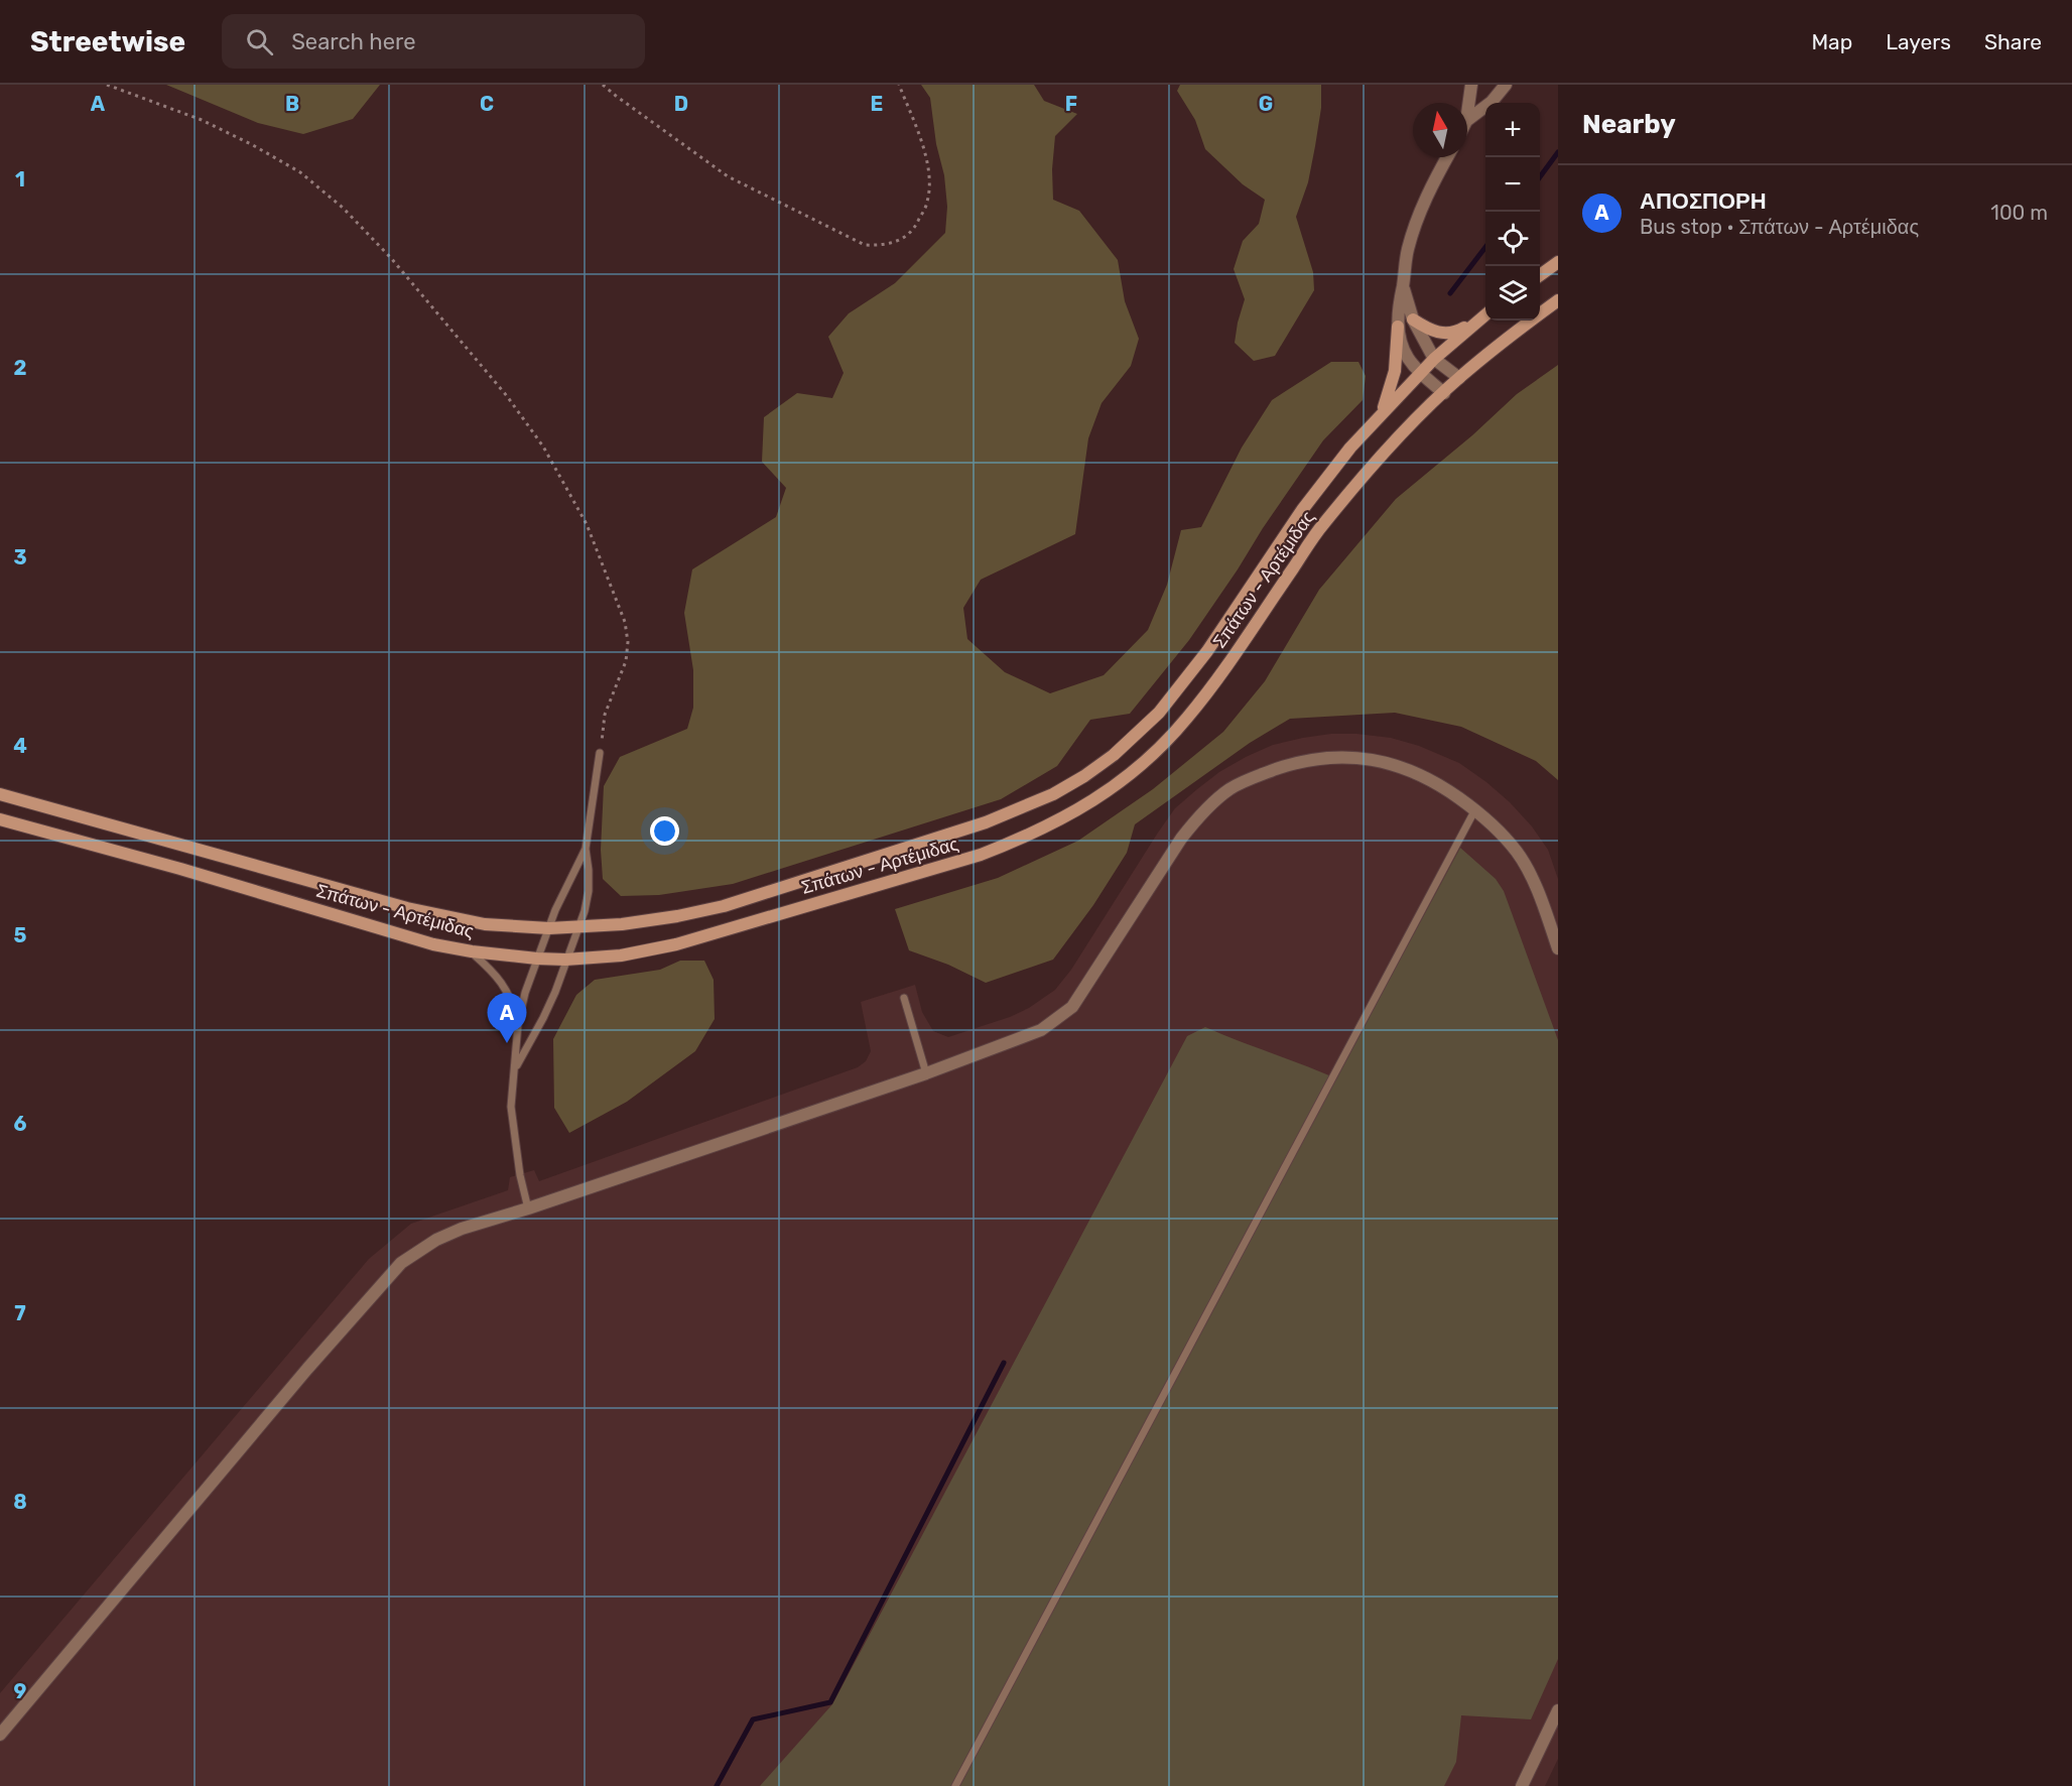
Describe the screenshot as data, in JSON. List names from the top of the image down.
{
  "streets": {
    "main road": ["Σπάτων - Αρτέμιδας"]
  },
  "north": "top",
  "page": {
    "header": "Streetwise",
    "search": "Search here",
    "nav": ["Map", "Layers", "Share"],
    "heading": "Nearby",
    "map_buttons": ["+", "−"],
    "list": [
      {
        "mark": "A",
        "name": "ΑΠΟΣΠΟΡΗ",
        "note": "Bus stop · Σπάτων - Αρτέμιδας",
        "value": "100 m"
      }
    ],
    "pins": "A"
  },
  "grid": {
    "columns": [
      "A",
      "B",
      "C",
      "D",
      "E",
      "F",
      "G"
    ],
    "rows": [
      "1",
      "2",
      "3",
      "4",
      "5",
      "6",
      "7",
      "8",
      "9"
    ]
  }
}
